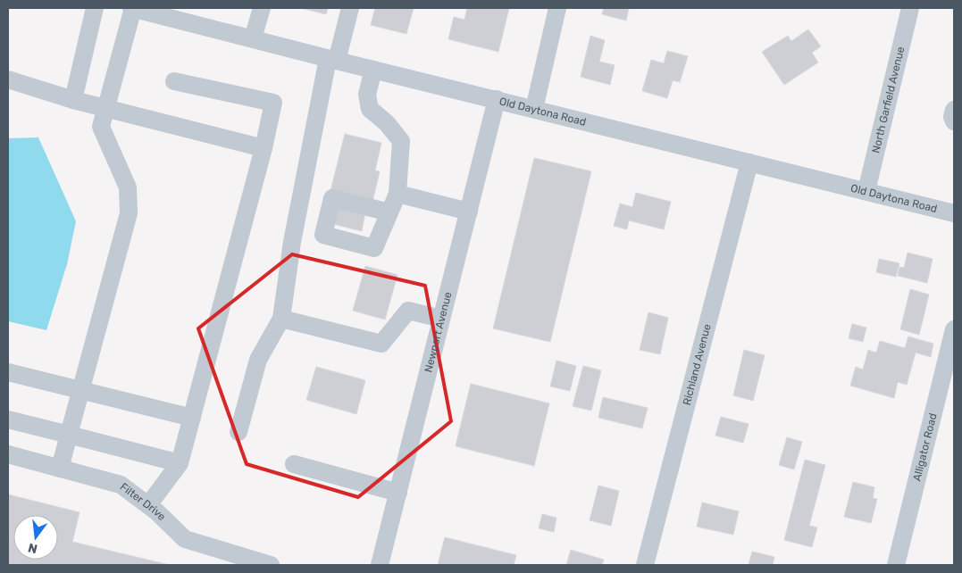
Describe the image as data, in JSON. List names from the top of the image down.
{
  "streets": {
    "street": [
      "North Garfield Avenue",
      "Old Daytona Road",
      "Newport Avenue",
      "Richland Avenue",
      "Alligator Road",
      "Filter Drive"
    ]
  },
  "crossings": [
    ["North Garfield Avenue", "Old Daytona Road"],
    ["Old Daytona Road", "Newport Avenue"],
    ["Old Daytona Road", "Richland Avenue"]
  ],
  "north": "bottom"
}
